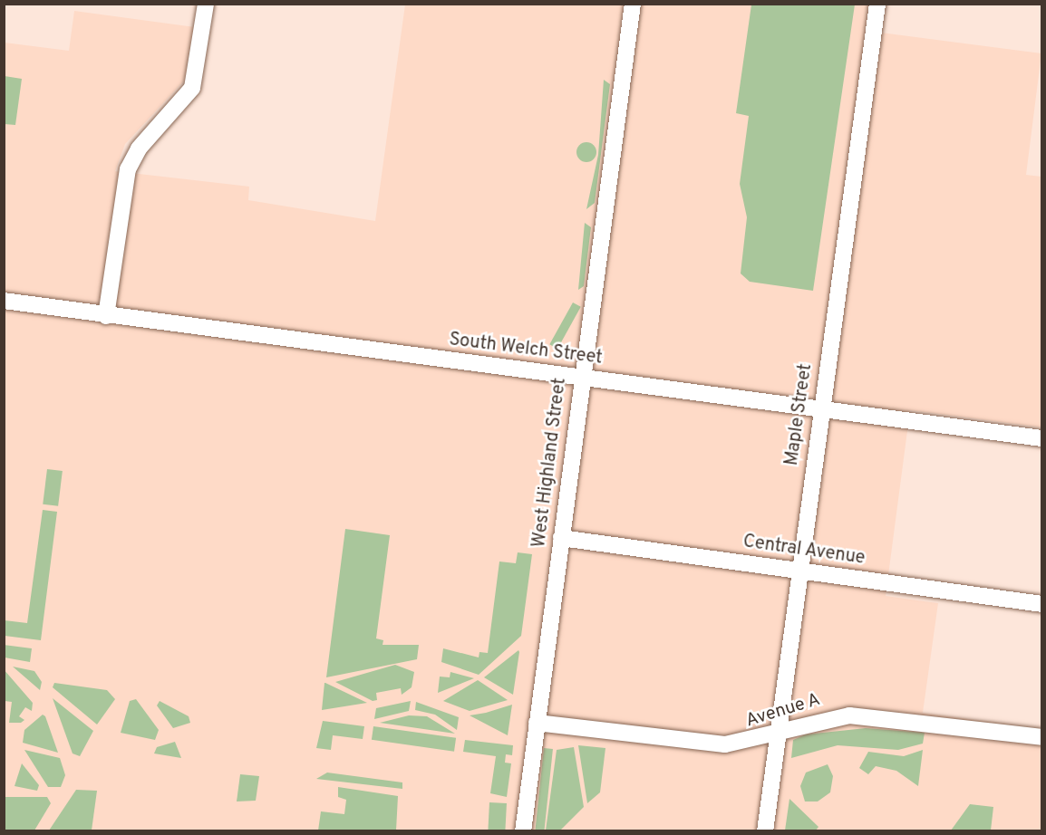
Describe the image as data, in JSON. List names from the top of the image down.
{
  "streets": {
    "street": [
      "South Welch Street",
      "Maple Street",
      "West Highland Street",
      "Central Avenue",
      "Avenue A"
    ]
  },
  "crossings": [
    ["South Welch Street", "Maple Street"],
    ["South Welch Street", "West Highland Street"],
    ["Maple Street", "Central Avenue"],
    ["Maple Street", "Avenue A"],
    ["West Highland Street", "Central Avenue"],
    ["West Highland Street", "Avenue A"]
  ]
}
